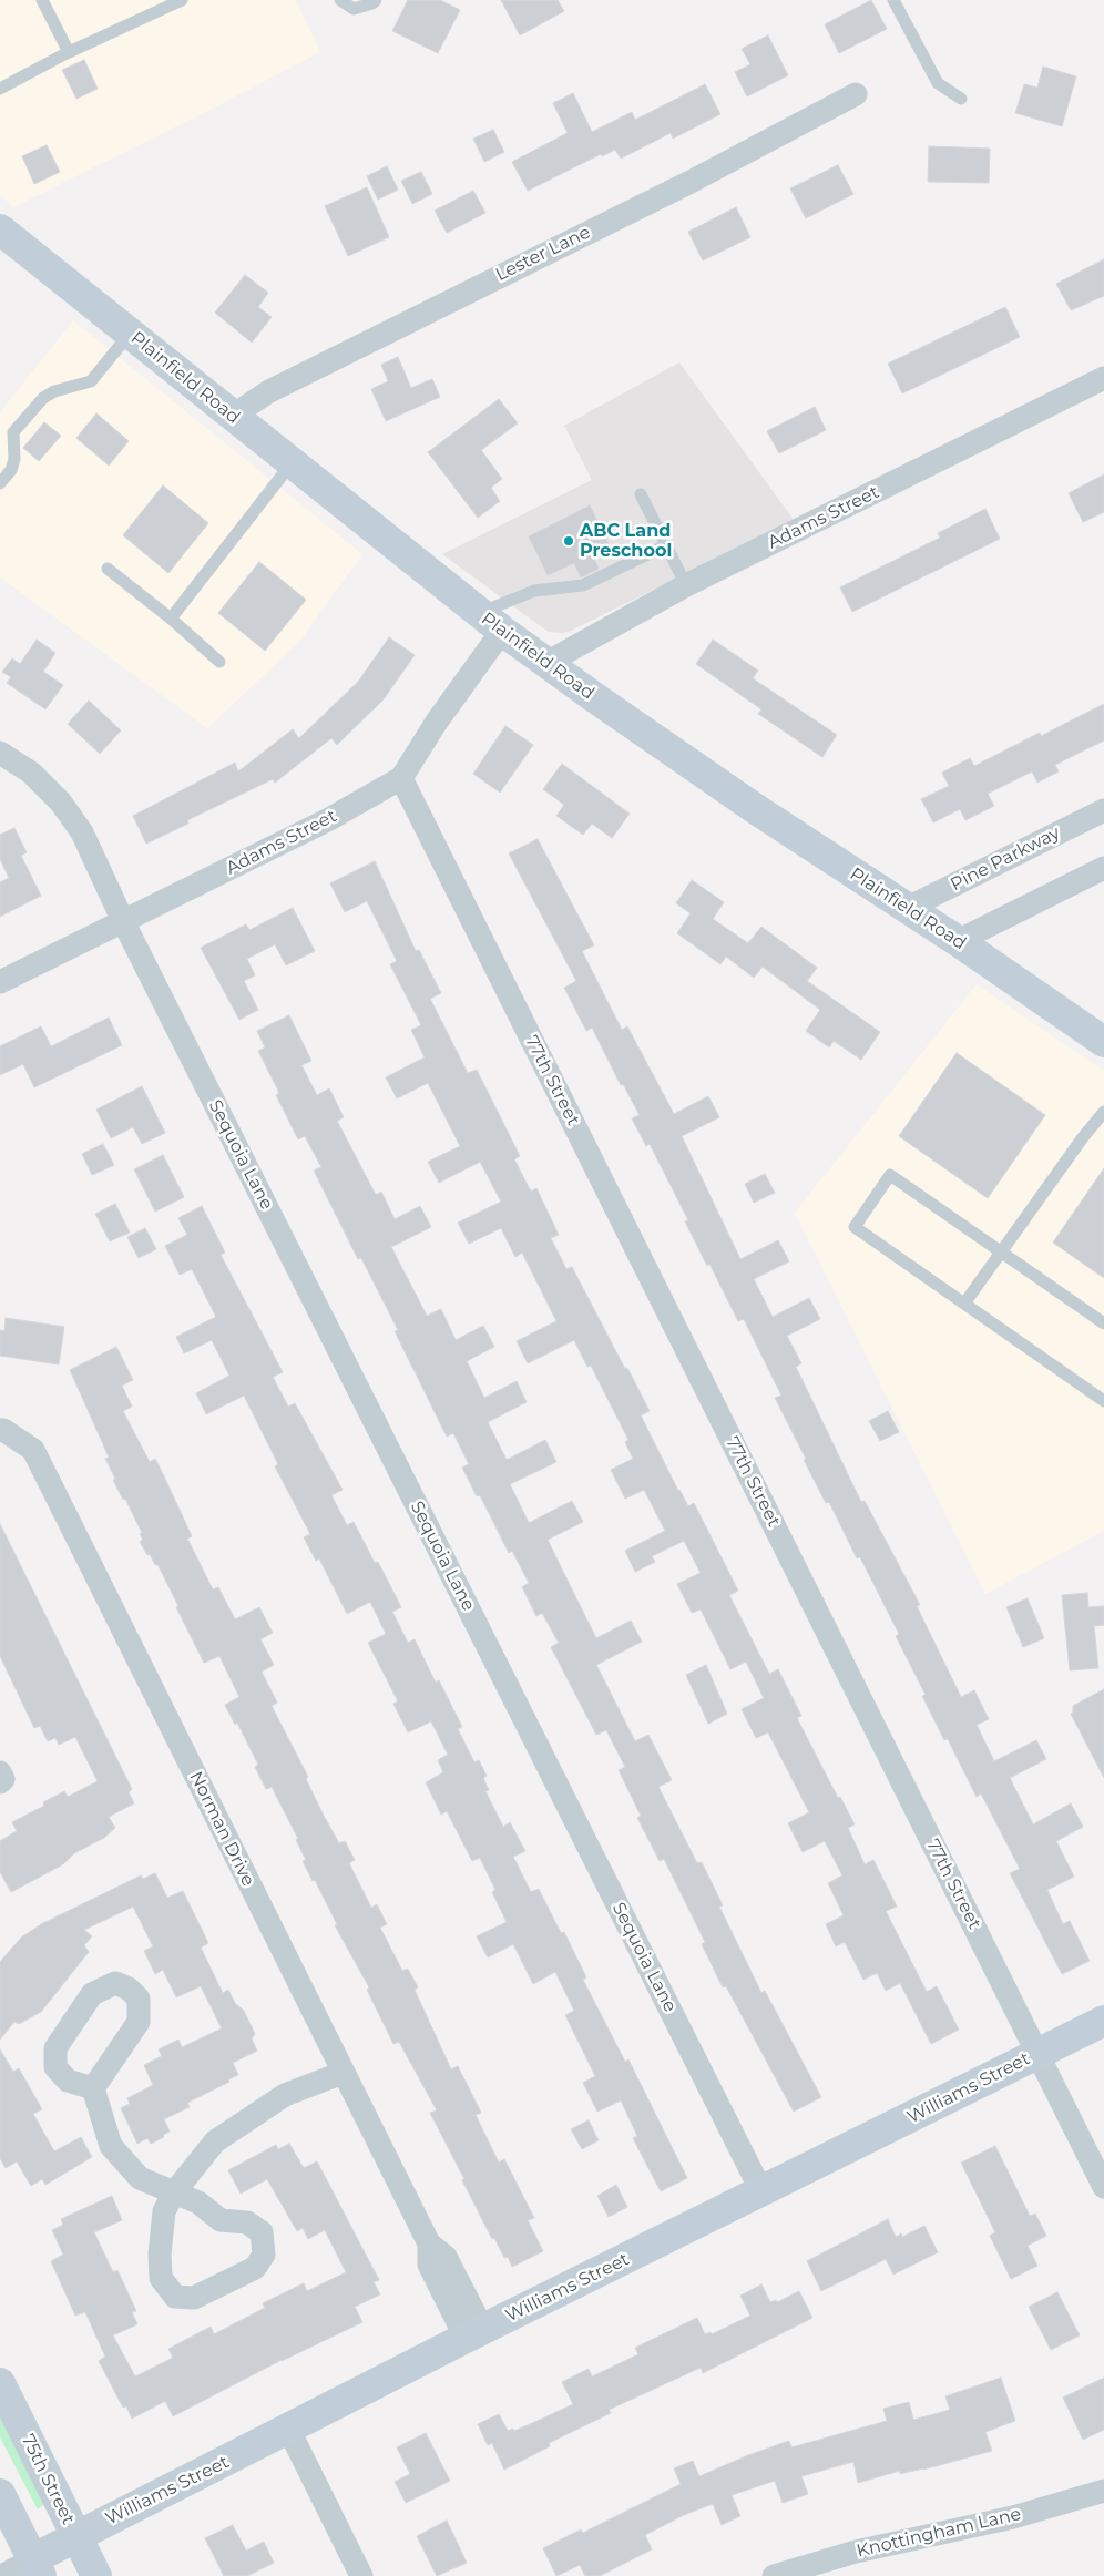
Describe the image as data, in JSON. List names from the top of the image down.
{
  "streets": {
    "main road": ["Plainfield Road", "Williams Street", "75th Street"],
    "street": [
      "Lester Lane",
      "Adams Street",
      "Pine Parkway",
      "77th Street",
      "Sequoia Lane",
      "Norman Drive",
      "Knottingham Lane"
    ]
  },
  "crossings": [
    ["Lester Lane", "Plainfield Road"],
    ["Plainfield Road", "Adams Street"],
    ["Plainfield Road", "Pine Parkway"],
    ["Adams Street", "77th Street"],
    ["Adams Street", "Sequoia Lane"],
    ["77th Street", "Williams Street"],
    ["Sequoia Lane", "Williams Street"],
    ["Norman Drive", "Williams Street"],
    ["Williams Street", "75th Street"]
  ],
  "places": ["ABC Land Preschool"]
}
